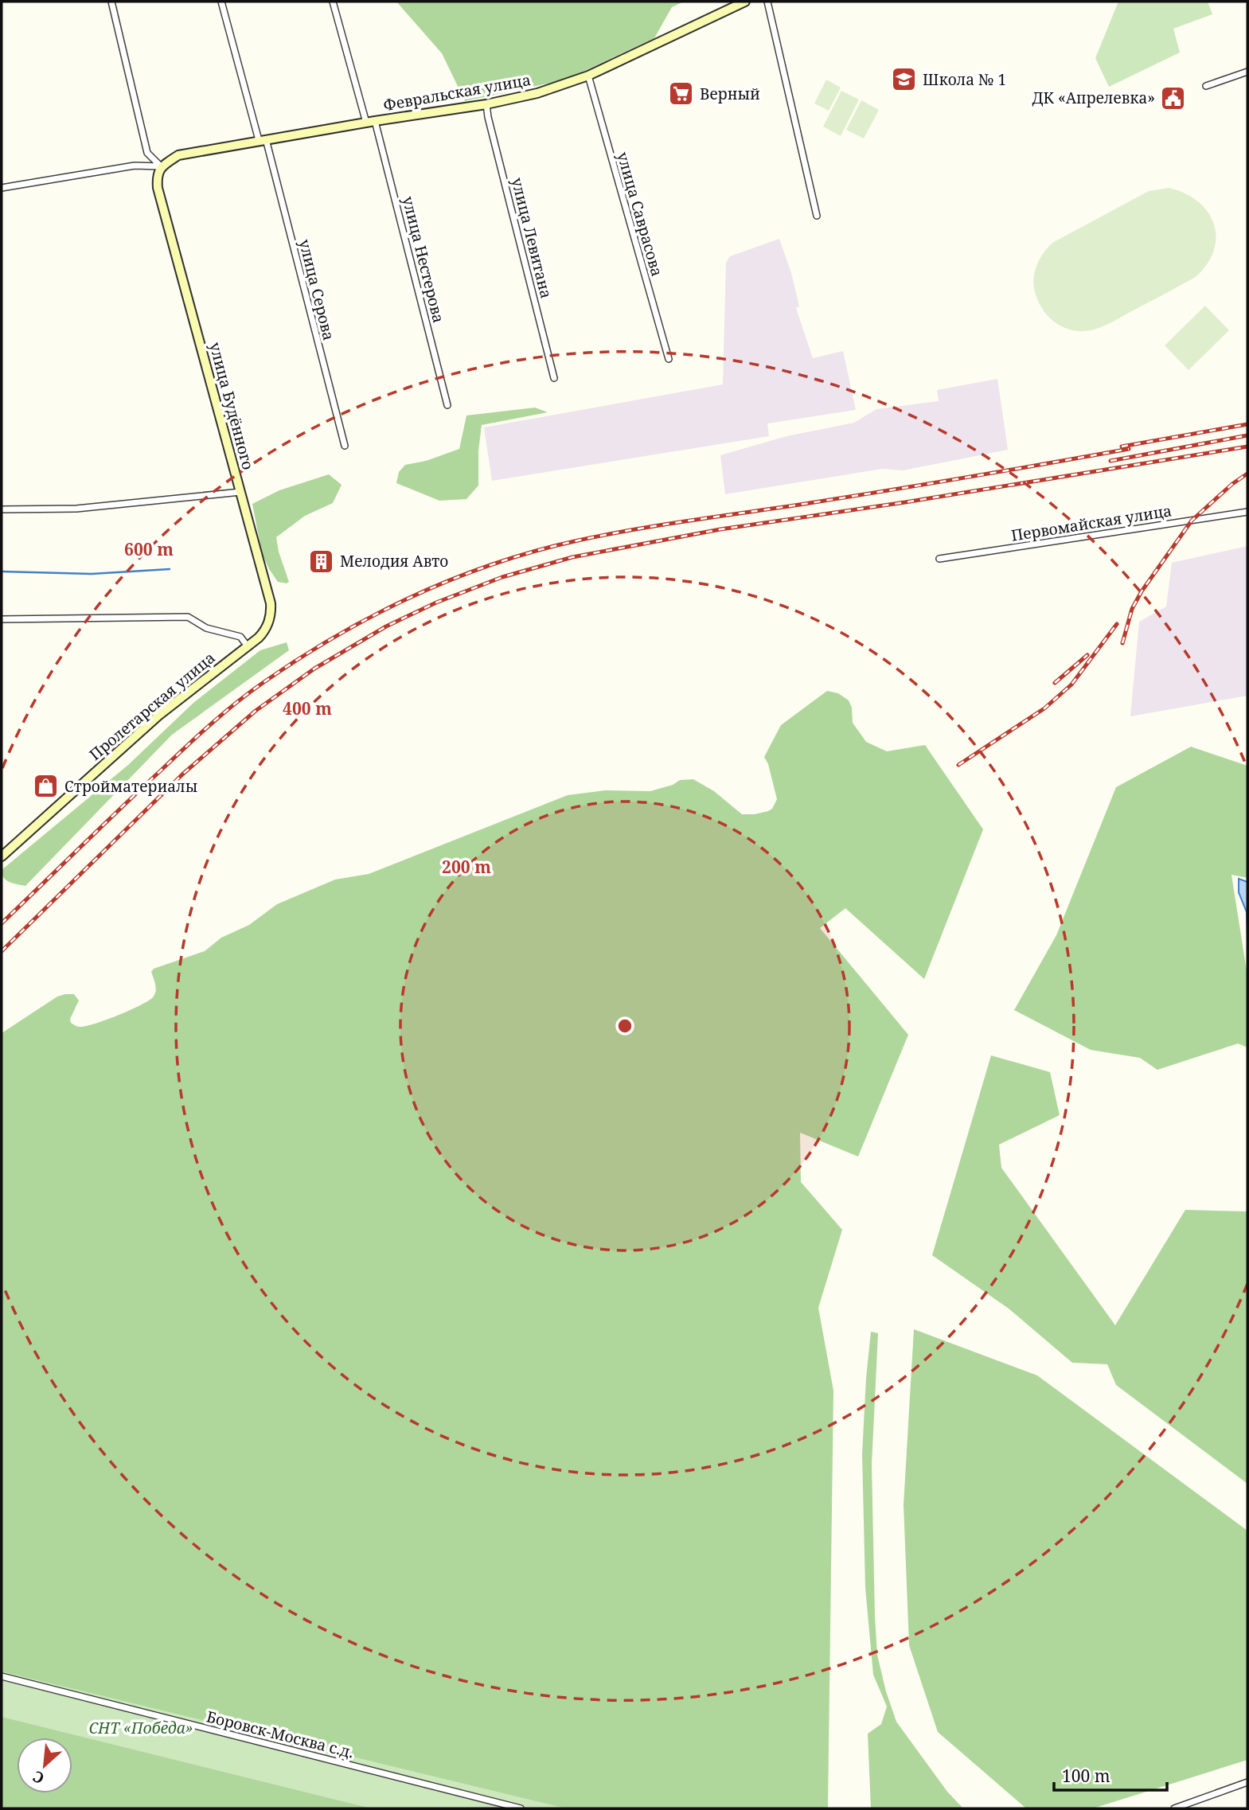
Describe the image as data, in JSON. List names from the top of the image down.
{
  "streets": {
    "main road": ["Февральская улица", "улица Будённого", "Пролетарская улица"],
    "street": [
      "улица Саврасова",
      "улица Левитана",
      "улица Нестерова",
      "улица Серова",
      "Первомайская улица",
      "Боровск-Москва с.д."
    ]
  },
  "crossings": [
    ["Февральская улица", "улица Саврасова"],
    ["Февральская улица", "улица Левитана"],
    ["Февральская улица", "улица Нестерова"],
    ["Февральская улица", "улица Серова"],
    ["Февральская улица", "улица Будённого"],
    ["улица Будённого", "Пролетарская улица"]
  ],
  "parks": ["СНТ «Победа»"],
  "places": {
    "school or university": ["Школа № 1"],
    "supermarket": ["Верный"],
    "public building": ["ДК «Апрелевка»"],
    "building": ["Мелодия Авто"],
    "shop": ["Стройматериалы"]
  },
  "scale_bar": "100 m",
  "north": "bottom left",
  "rings": ["600 m", "400 m", "200 m"]
}
